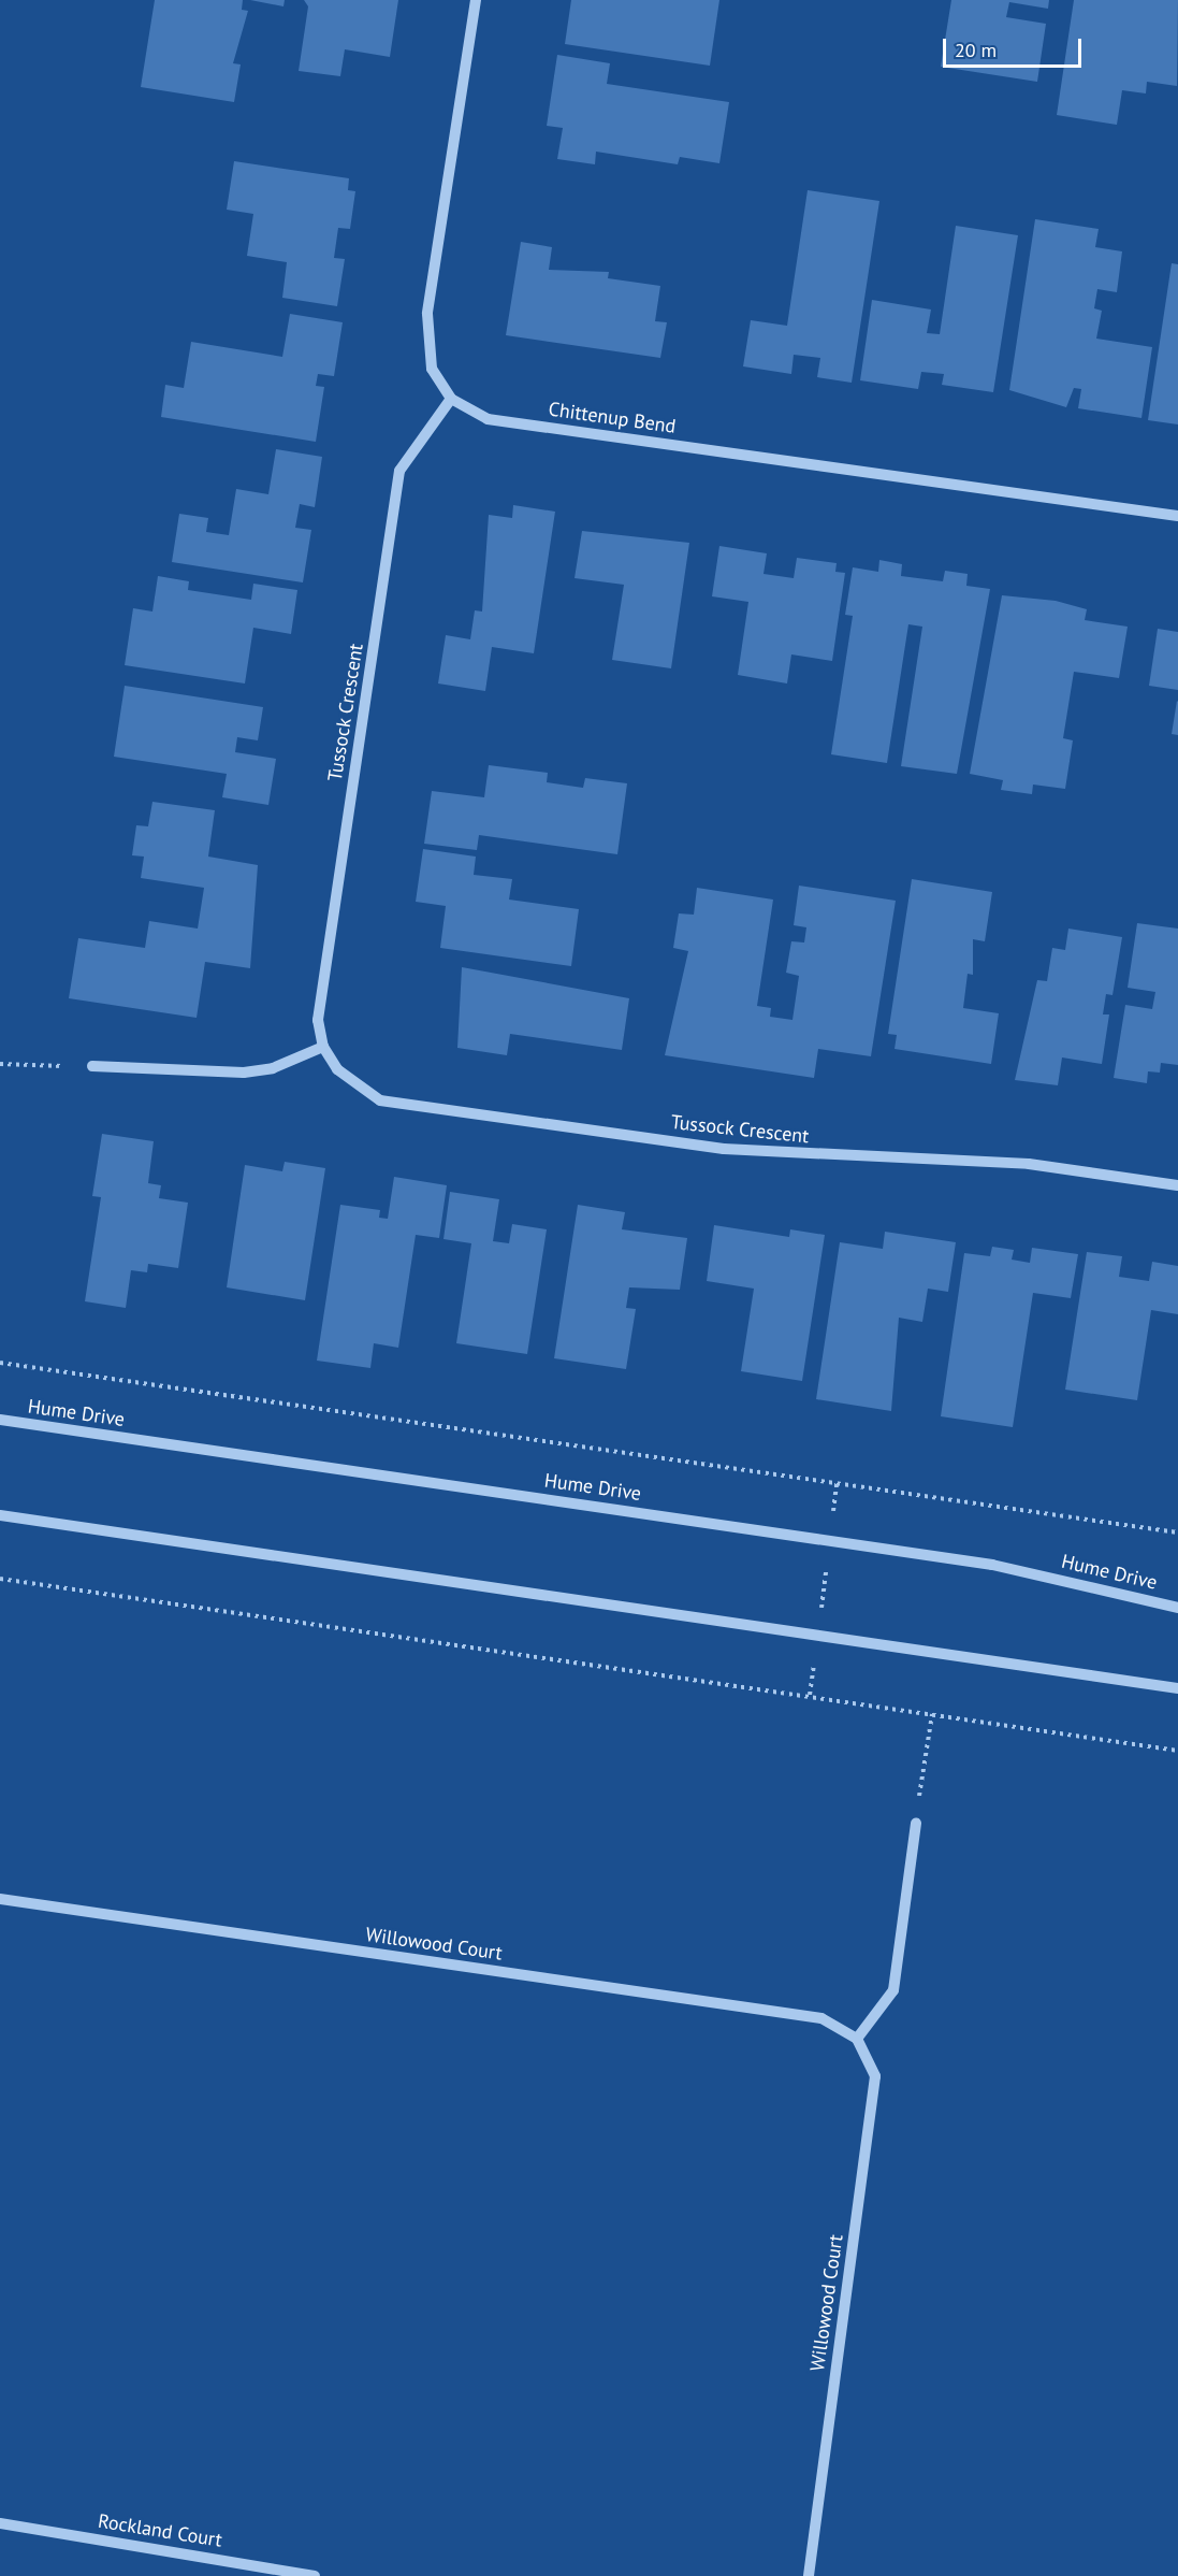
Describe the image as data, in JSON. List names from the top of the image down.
{
  "streets": {
    "street": [
      "Chittenup Bend",
      "Tussock Crescent",
      "Hume Drive",
      "Willowood Court",
      "Rockland Court"
    ]
  },
  "crossings": [
    ["Chittenup Bend", "Tussock Crescent"]
  ],
  "scale_bar": "20 m"
}
